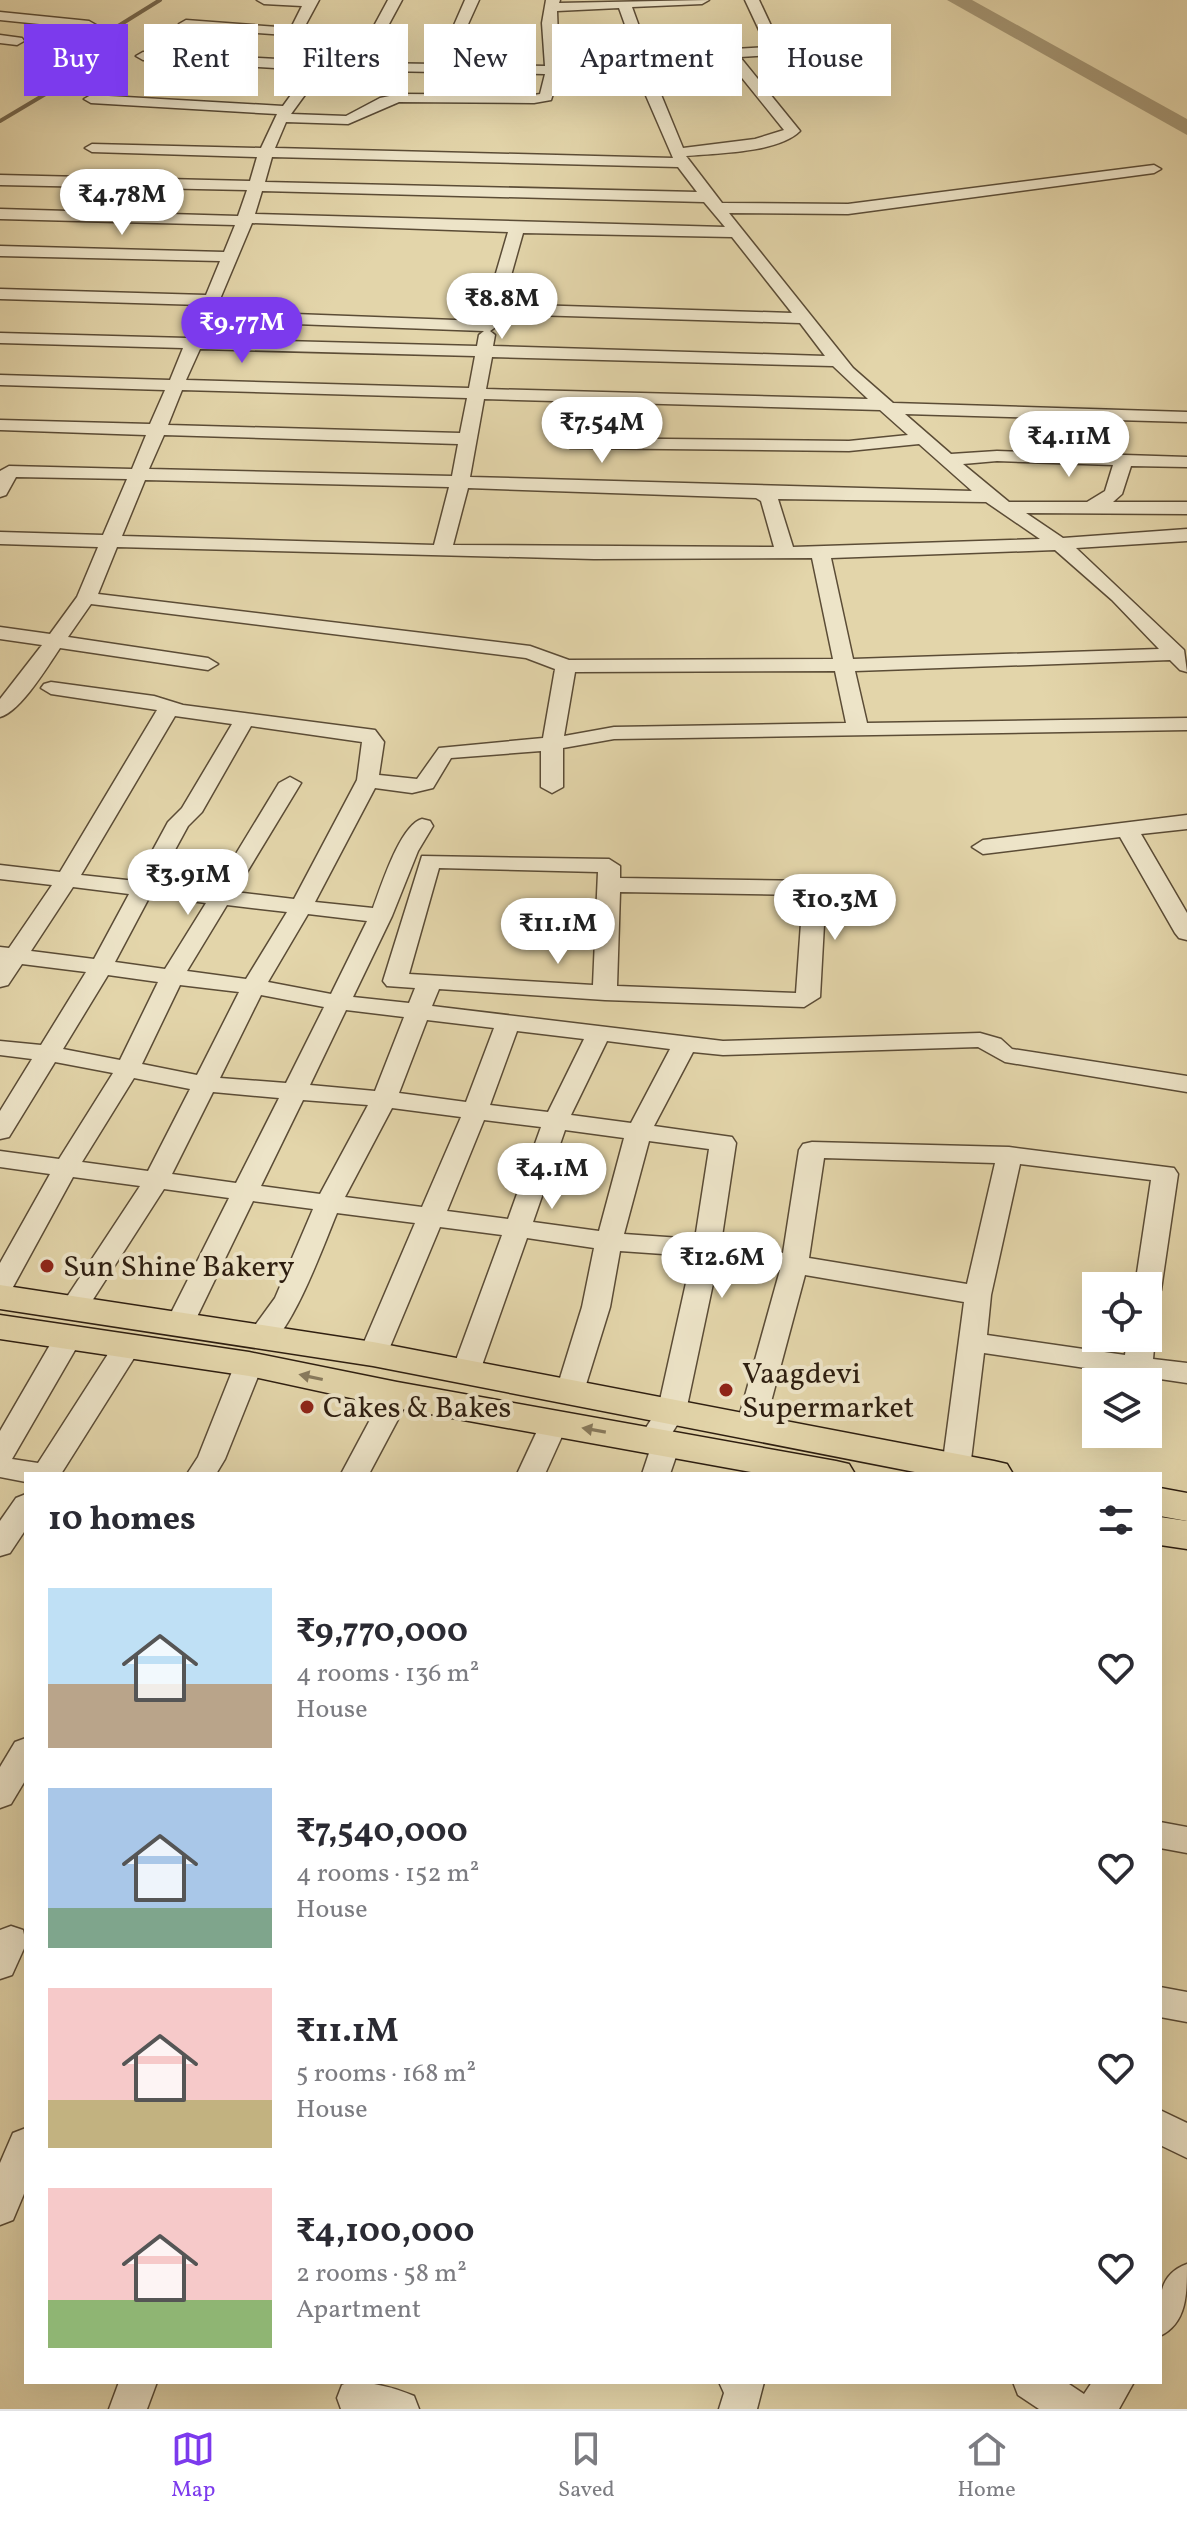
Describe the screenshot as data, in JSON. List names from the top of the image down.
{
  "places": ["Sun Shine Bakery", "Vaagdevi Supermarket", "Cakes & Bakes"],
  "page": {
    "chip": [
      "Buy",
      "Rent",
      "Filters",
      "New",
      "Apartment",
      "House"
    ],
    "price": [
      "₹4.78M",
      "₹8.8M",
      "₹9.77M",
      "₹7.54M",
      "₹4.11M",
      "₹3.91M",
      "₹10.3M",
      "₹11.1M",
      "₹4.1M",
      "₹12.6M"
    ],
    "heading": "10 homes",
    "list": [
      {
        "name": "₹9,770,000",
        "note": "4 rooms · 136 m² · House"
      },
      {
        "name": "₹7,540,000",
        "note": "4 rooms · 152 m² · House"
      },
      {
        "name": "₹11.1M",
        "note": "5 rooms · 168 m² · House"
      },
      {
        "name": "₹4,100,000",
        "note": "2 rooms · 58 m² · Apartment"
      }
    ],
    "tabs": ["Map", "Saved", "Home"]
  }
}
